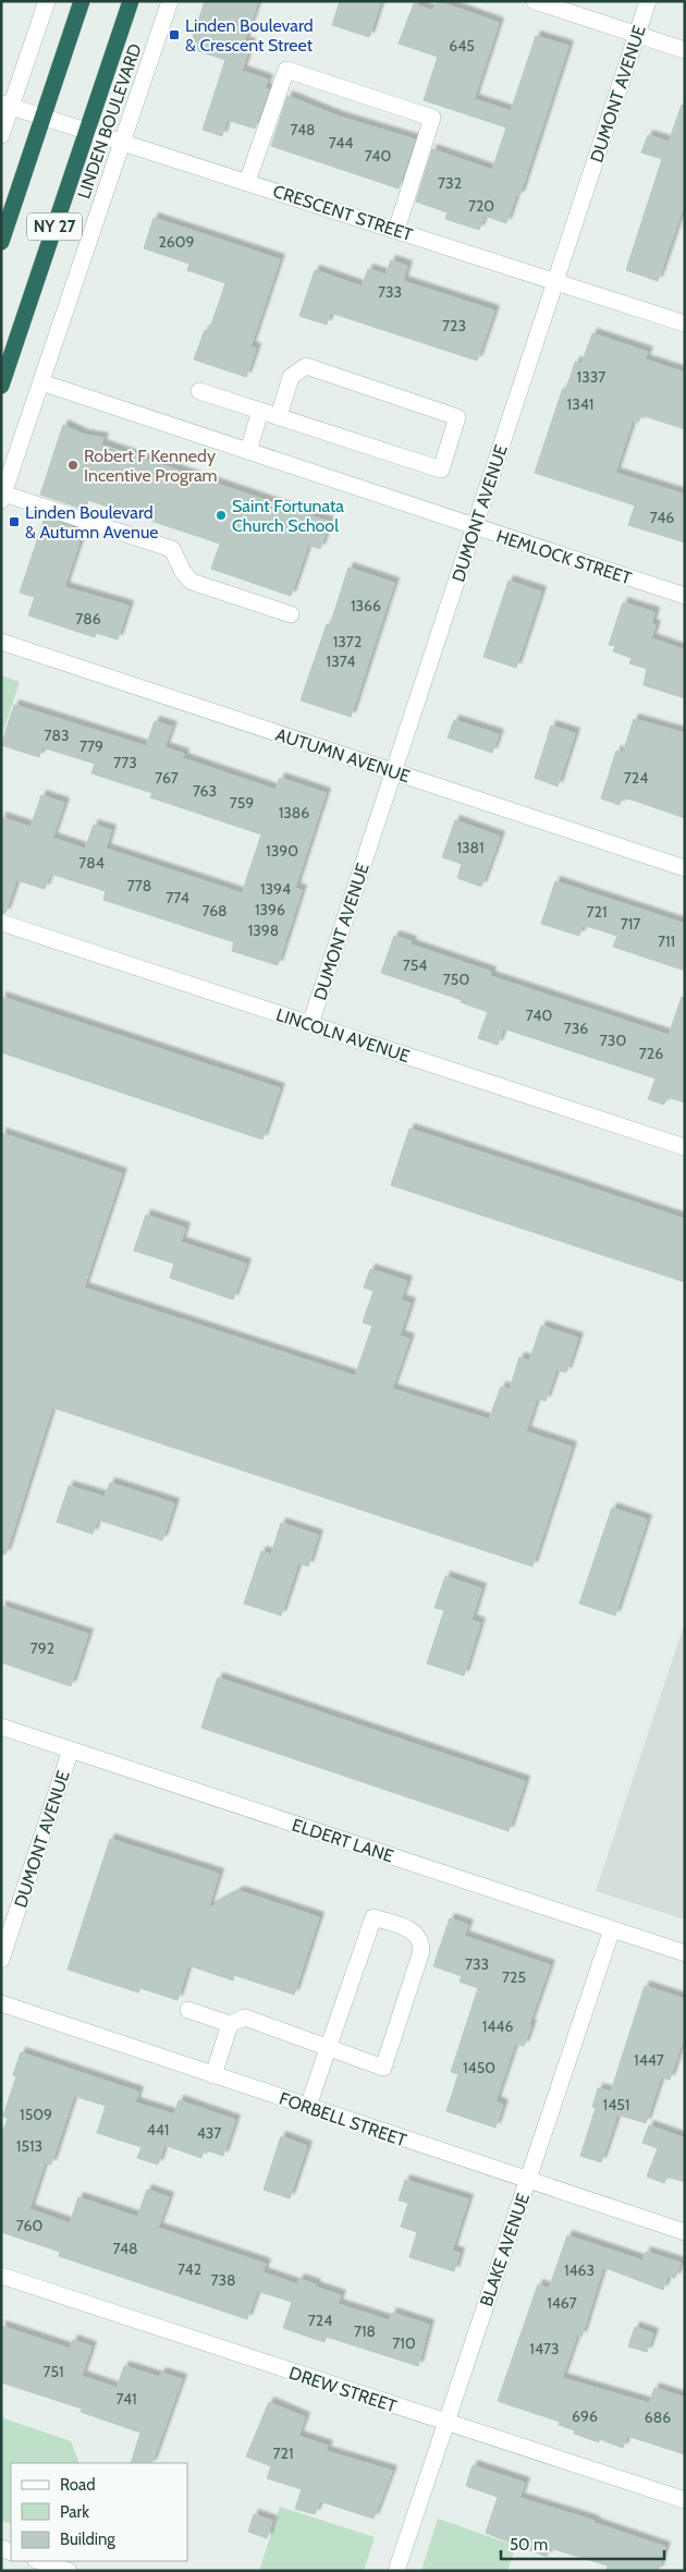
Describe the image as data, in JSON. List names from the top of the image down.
{
  "streets": {
    "highway": ["LINDEN BOULEVARD", "NY 27"],
    "street": [
      "DUMONT AVENUE",
      "CRESCENT STREET",
      "HEMLOCK STREET",
      "AUTUMN AVENUE",
      "LINCOLN AVENUE",
      "ELDERT LANE",
      "FORBELL STREET",
      "BLAKE AVENUE",
      "DREW STREET"
    ]
  },
  "crossings": [
    ["DUMONT AVENUE", "CRESCENT STREET"],
    ["DUMONT AVENUE", "HEMLOCK STREET"],
    ["DUMONT AVENUE", "AUTUMN AVENUE"],
    ["DUMONT AVENUE", "LINCOLN AVENUE"],
    ["DUMONT AVENUE", "ELDERT LANE"],
    ["LINDEN BOULEVARD", "CRESCENT STREET"],
    ["LINDEN BOULEVARD", "HEMLOCK STREET"],
    ["CRESCENT STREET", "NY 27"],
    ["ELDERT LANE", "BLAKE AVENUE"],
    ["FORBELL STREET", "BLAKE AVENUE"],
    ["BLAKE AVENUE", "DREW STREET"]
  ],
  "places": {
    "transit": ["Linden Boulevard & Crescent Street", "Linden Boulevard & Autumn Avenue"],
    "other": ["Robert F Kennedy Incentive Program", "Saint Fortunata Church School"]
  },
  "house_numbers": [
    "645",
    "748",
    "744",
    "740",
    "732",
    "720",
    "2609",
    "733",
    "723",
    "1337",
    "1341",
    "746",
    "1366",
    "786",
    "1372",
    "1374",
    "783",
    "779",
    "773",
    "767",
    "724",
    "763",
    "759",
    "1386",
    "1381",
    "1390",
    "784",
    "778",
    "1394",
    "774",
    "1396",
    "768",
    "721",
    "717",
    "1398",
    "711",
    "754",
    "750",
    "740",
    "736",
    "730",
    "726",
    "792",
    "733",
    "725",
    "1446",
    "1447",
    "1450",
    "1451",
    "1509",
    "441",
    "437",
    "1513",
    "760",
    "748",
    "742",
    "1463",
    "738",
    "1467",
    "724",
    "718",
    "710",
    "1473",
    "751",
    "741",
    "696",
    "686",
    "721"
  ],
  "legend": ["Road", "Park", "Building"],
  "scale_bar": "50 m"
}
